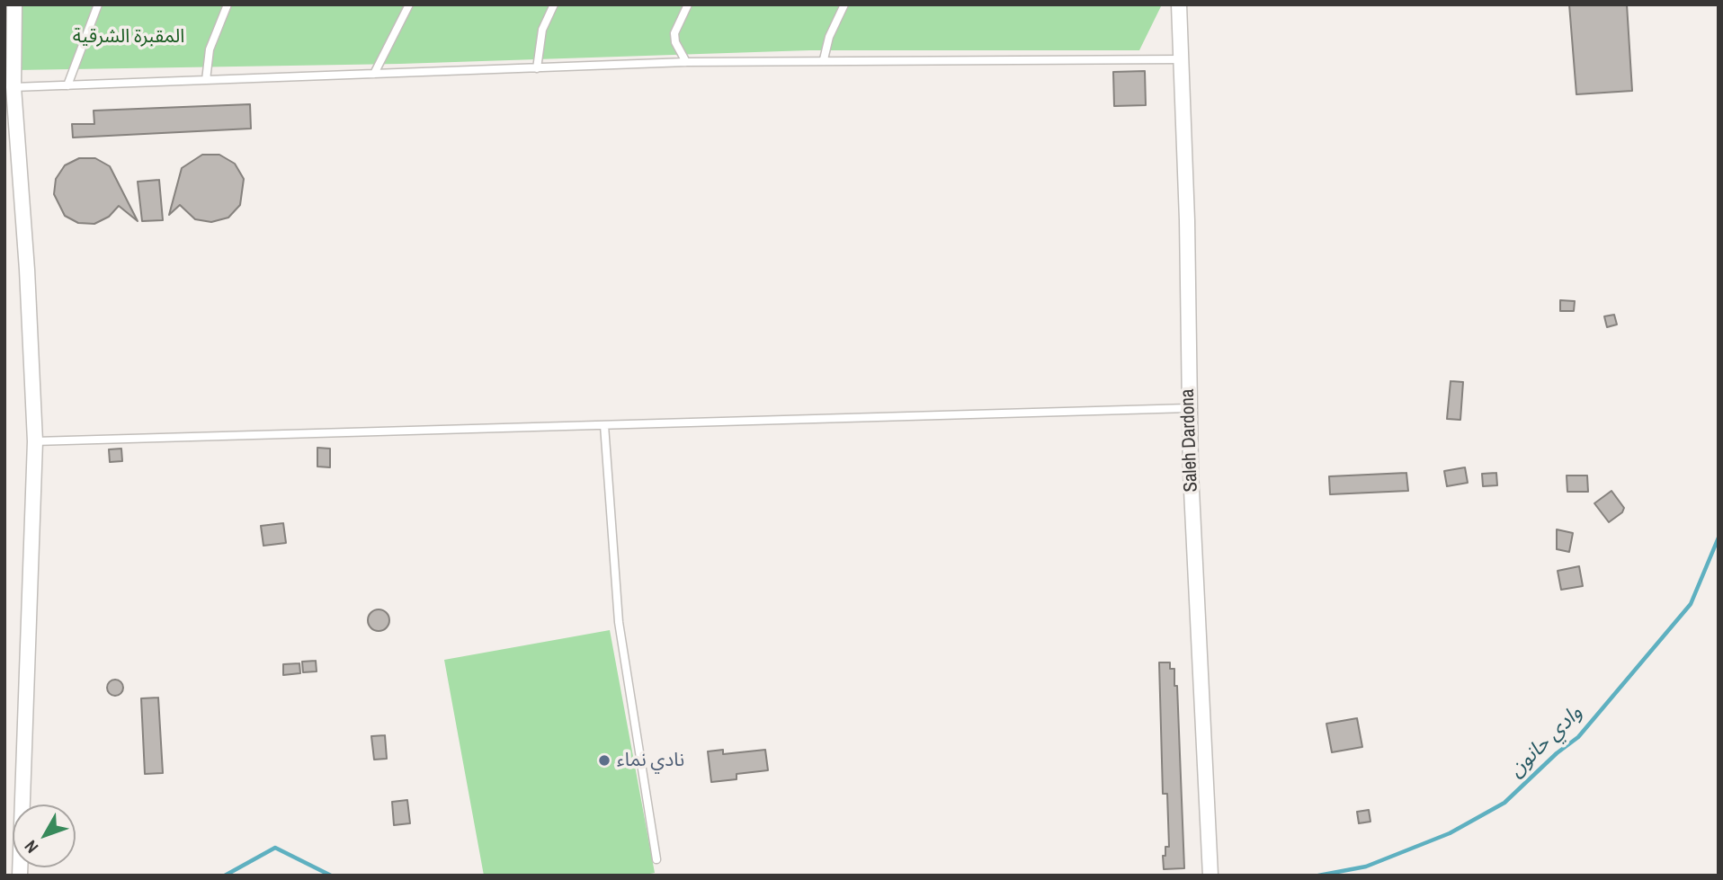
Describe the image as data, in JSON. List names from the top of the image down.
{
  "streets": {
    "street": ["Saleh Dardona"]
  },
  "water": ["وادي حانون"],
  "parks": ["المقبرة الشرقية"],
  "places": ["نادي نماء"],
  "north": "bottom left"
}
